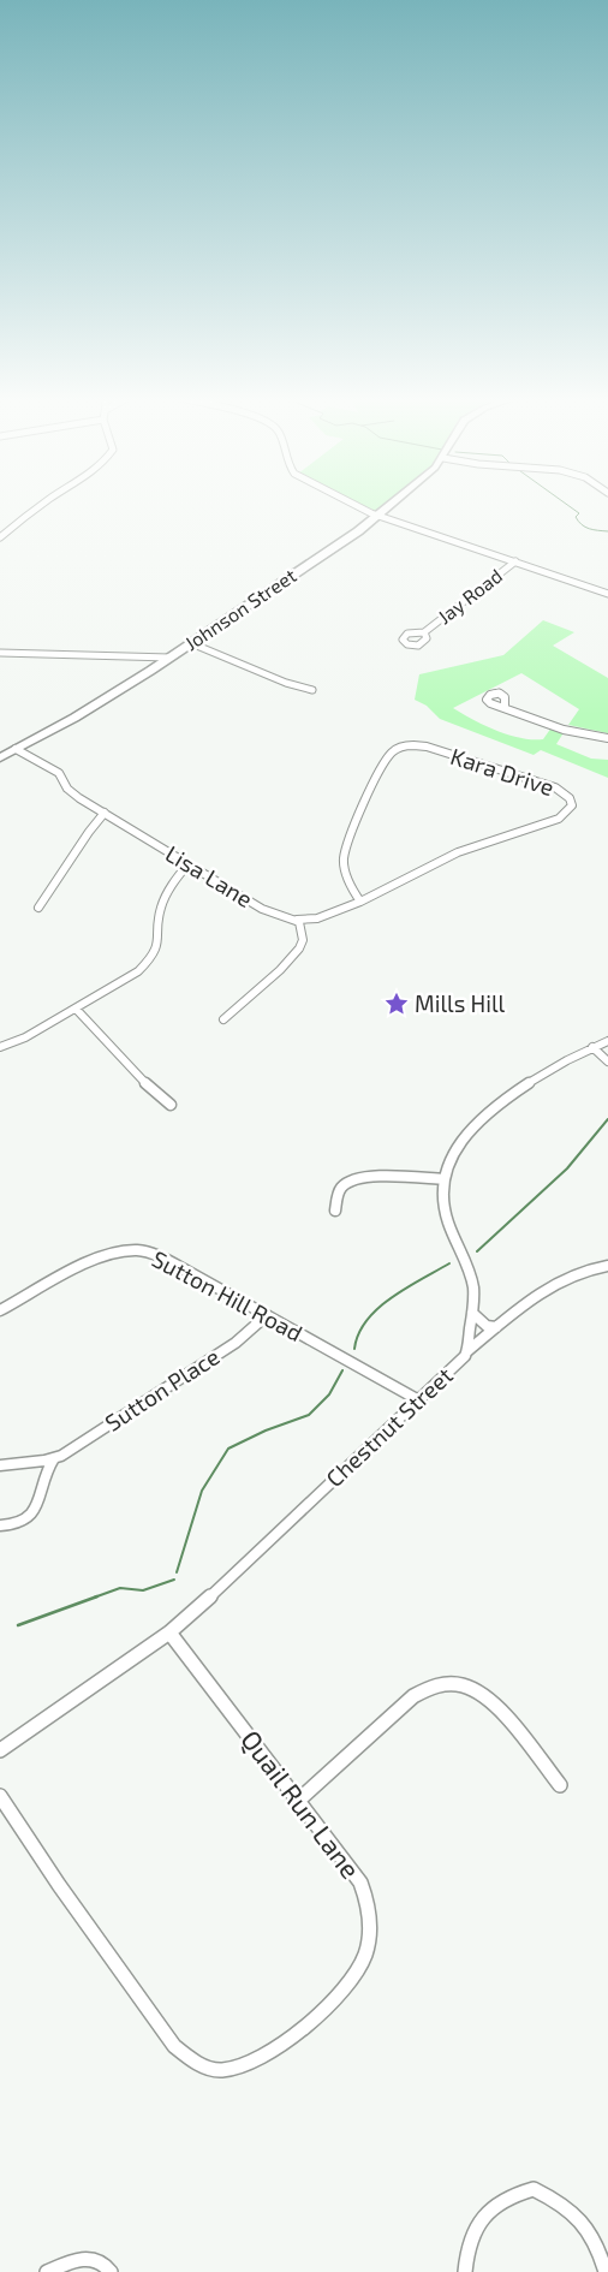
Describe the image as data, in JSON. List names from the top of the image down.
{
  "streets": {
    "street": [
      "Jay Road",
      "Johnson Street",
      "Kara Drive",
      "Lisa Lane",
      "Sutton Hill Road",
      "Sutton Place",
      "Chestnut Street",
      "Quail Run Lane"
    ]
  },
  "crossings": [
    ["Johnson Street", "Lisa Lane"],
    ["Kara Drive", "Lisa Lane"],
    ["Sutton Hill Road", "Sutton Place"],
    ["Sutton Hill Road", "Chestnut Street"],
    ["Chestnut Street", "Quail Run Lane"]
  ],
  "places": {
    "place": ["Mills Hill"]
  }
}
